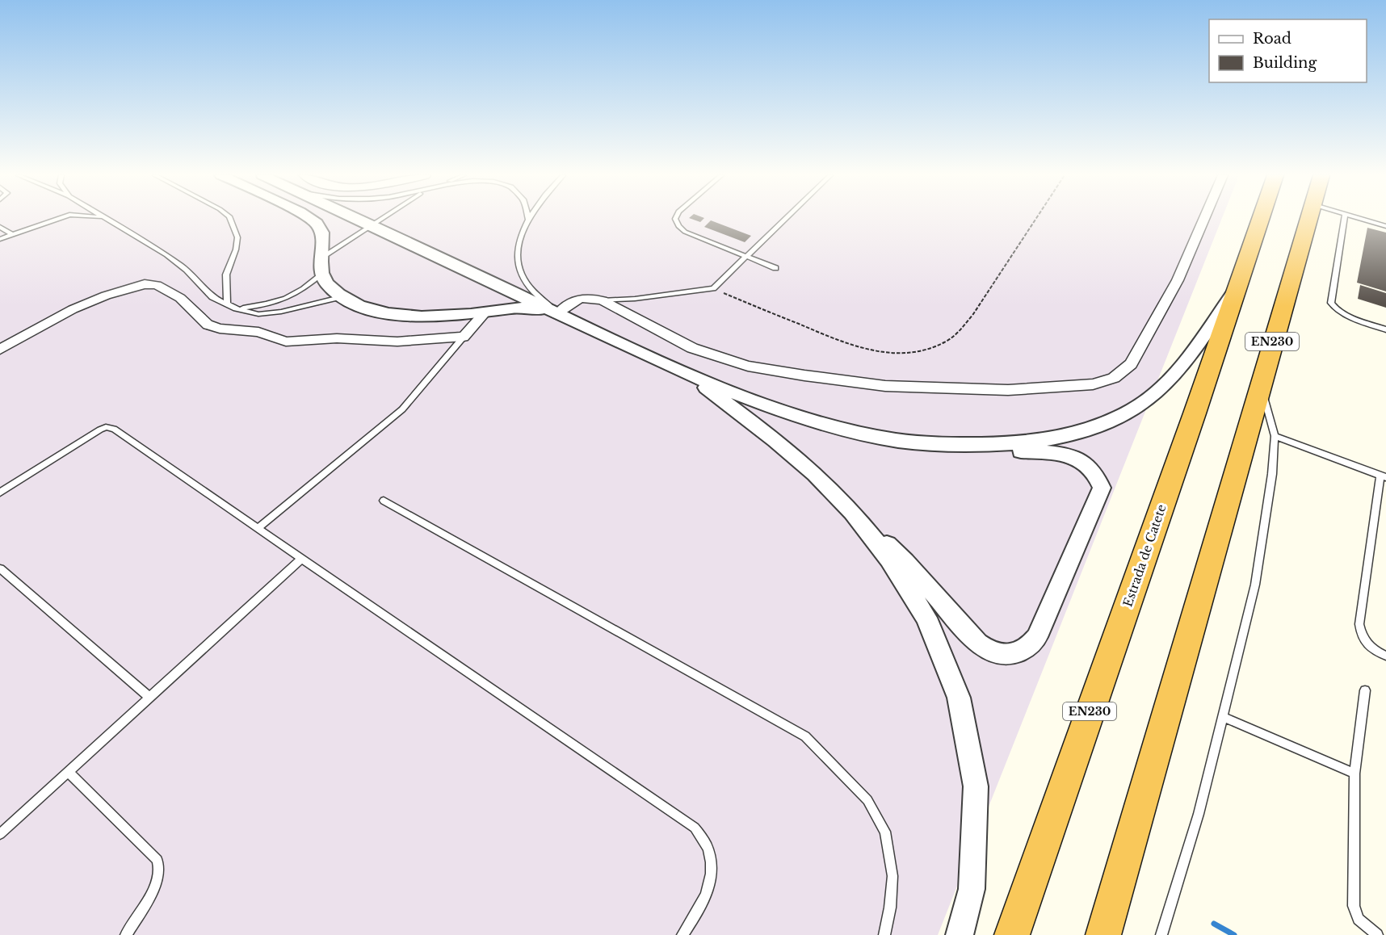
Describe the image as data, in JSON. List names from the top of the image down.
{
  "streets": {
    "highway": ["EN230", "Estrada de Catete"]
  },
  "legend": ["Road", "Building"]
}
